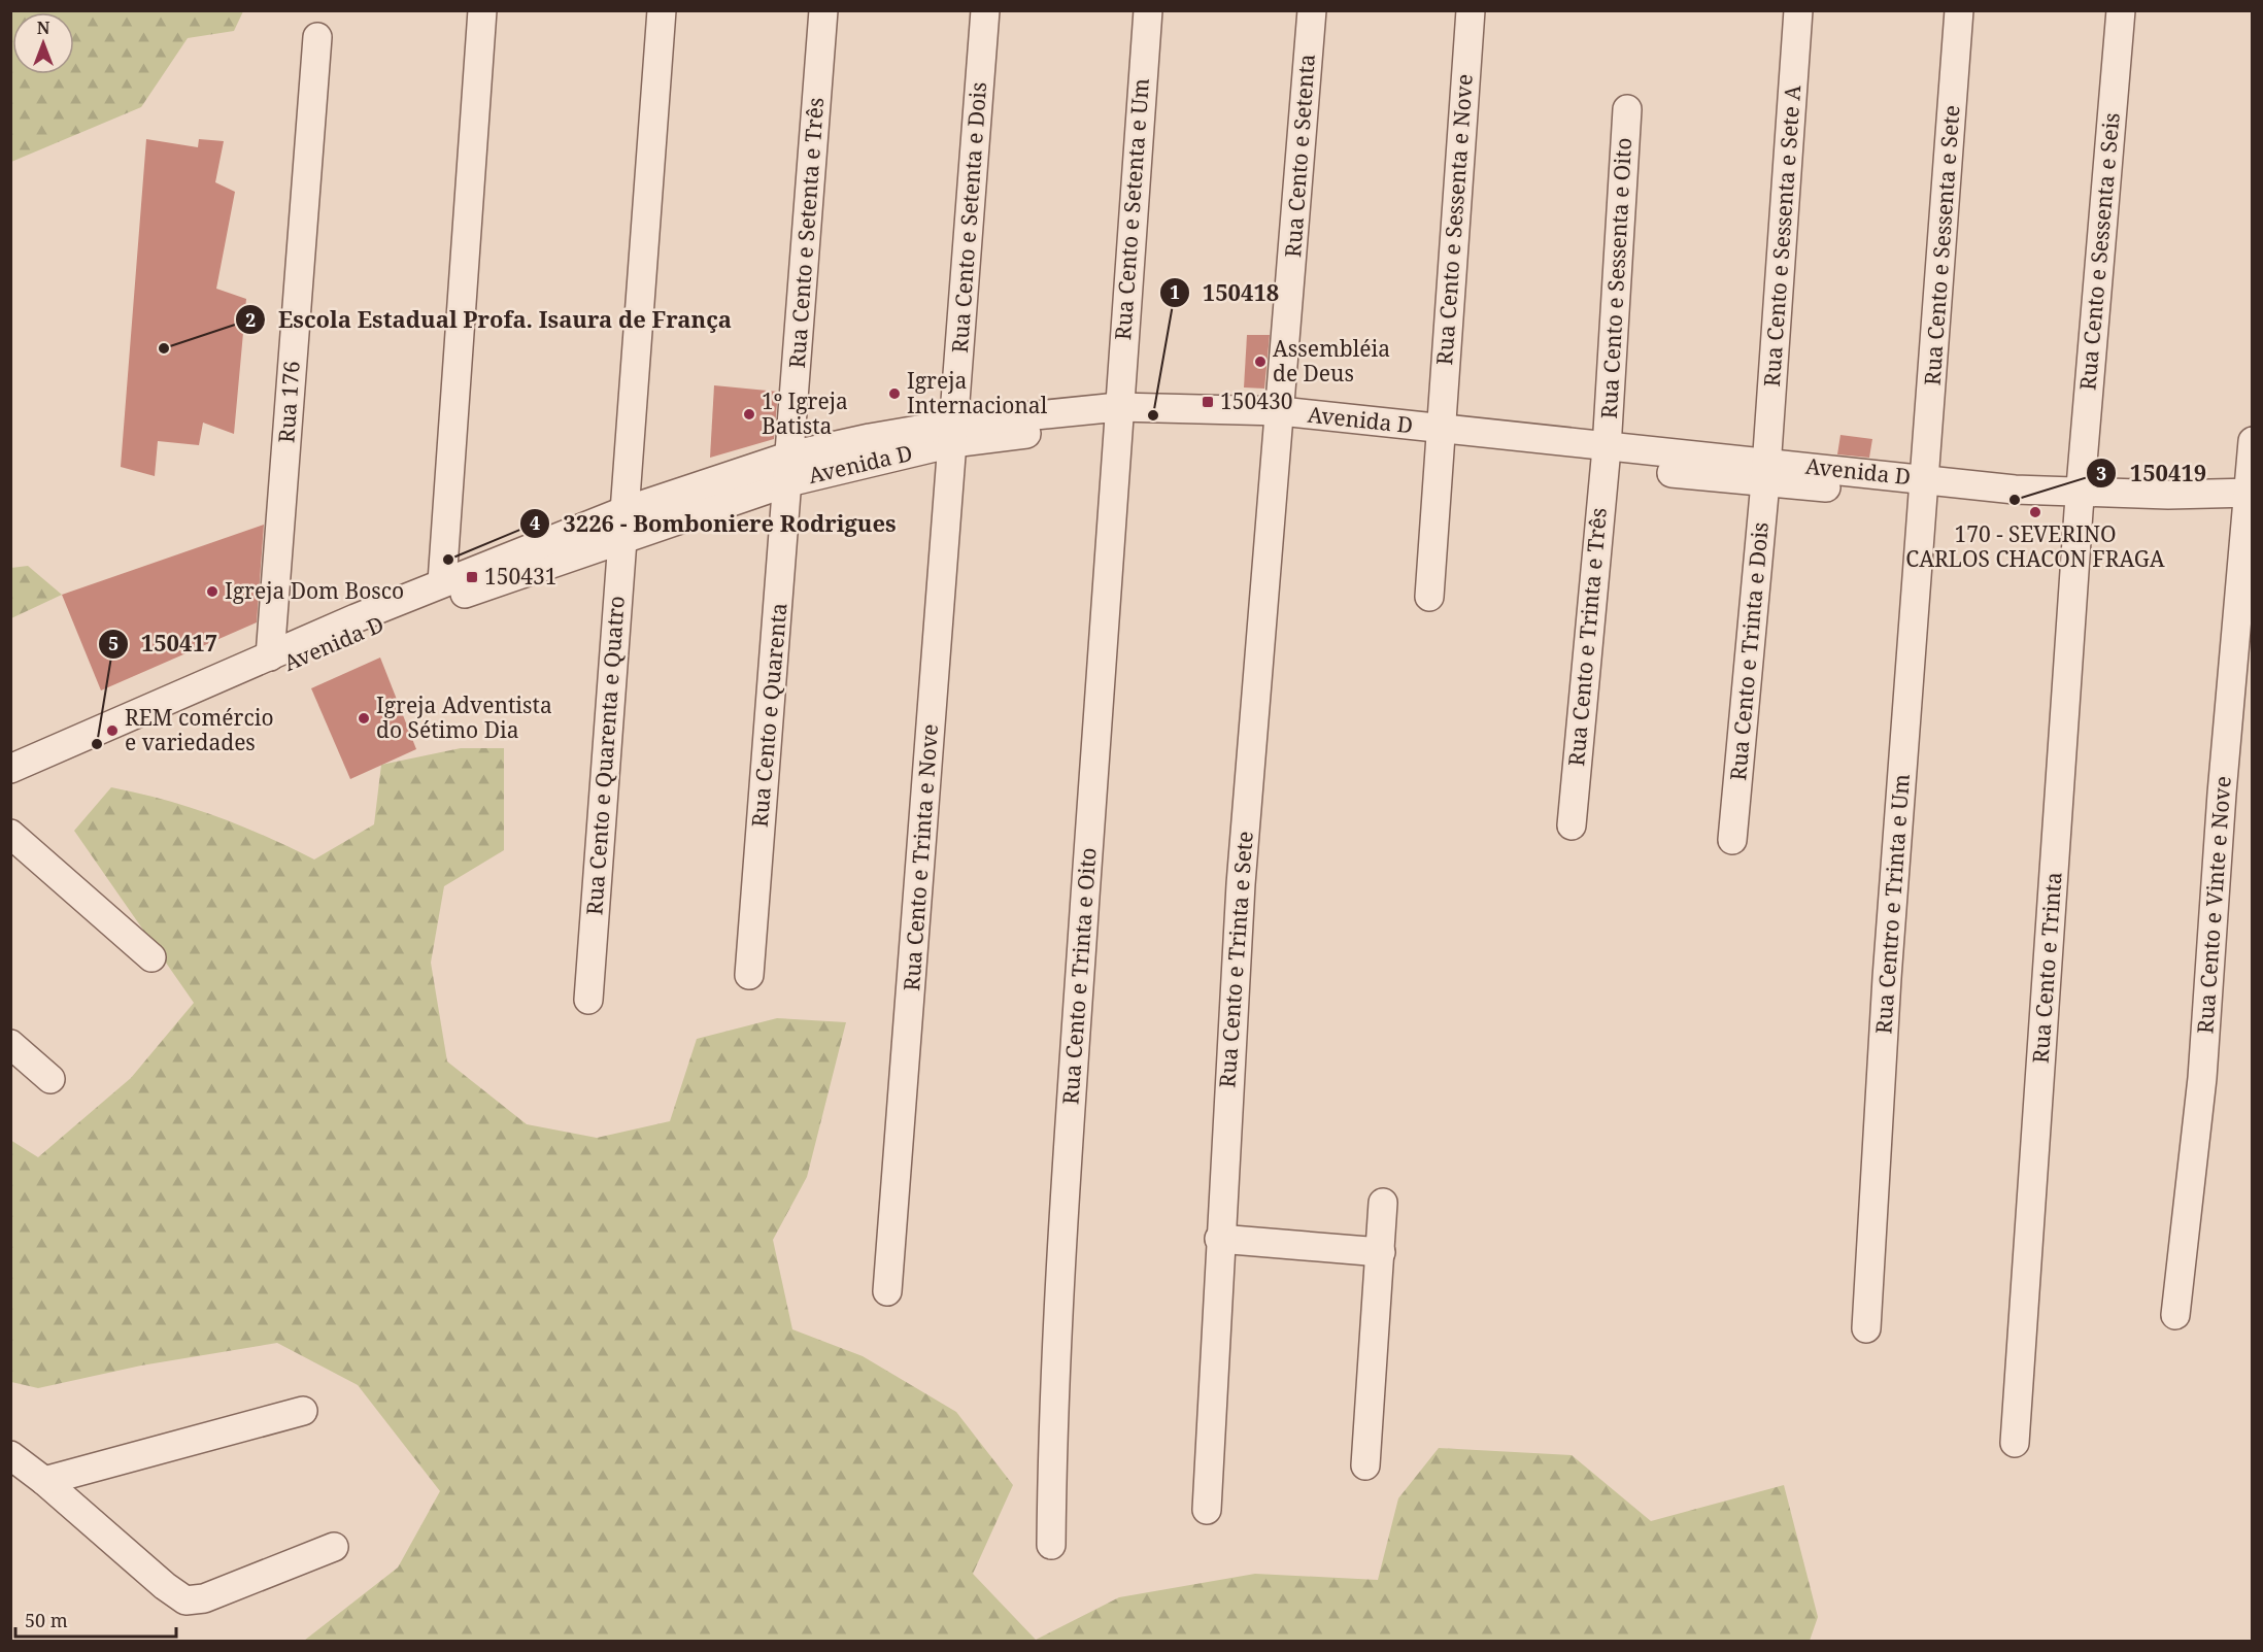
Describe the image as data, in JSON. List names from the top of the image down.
{
  "streets": {
    "street": [
      "Rua Cento e Setenta",
      "Rua Cento e Setenta e Um",
      "Rua Cento e Setenta e Dois",
      "Rua Cento e Sessenta e Nove",
      "Rua Cento e Setenta e Três",
      "Rua Cento e Sessenta e Sete A",
      "Rua Cento e Sessenta e Sete",
      "Rua Cento e Sessenta e Seis",
      "Rua Cento e Sessenta e Oito",
      "Rua 176",
      "Avenida D",
      "Rua Cento e Trinta e Três",
      "Rua Cento e Trinta e Dois",
      "Rua Cento e Quarenta",
      "Rua Cento e Quarenta e Quatro",
      "Rua Cento e Trinta e Nove",
      "Rua Centro e Trinta e Um",
      "Rua Cento e Vinte e Nove",
      "Rua Cento e Trinta e Sete",
      "Rua Cento e Trinta",
      "Rua Cento e Trinta e Oito"
    ]
  },
  "crossings": [
    ["Rua Cento e Setenta", "Avenida D"],
    ["Rua Cento e Setenta", "Rua Cento e Trinta e Sete"],
    ["Rua Cento e Setenta e Um", "Avenida D"],
    ["Rua Cento e Setenta e Um", "Rua Cento e Trinta e Oito"],
    ["Rua Cento e Setenta e Dois", "Avenida D"],
    ["Rua Cento e Setenta e Dois", "Rua Cento e Trinta e Nove"],
    ["Rua Cento e Sessenta e Nove", "Avenida D"],
    ["Rua Cento e Setenta e Três", "Avenida D"],
    ["Rua Cento e Setenta e Três", "Rua Cento e Quarenta"],
    ["Rua Cento e Sessenta e Sete A", "Avenida D"],
    ["Rua Cento e Sessenta e Sete A", "Rua Cento e Trinta e Dois"],
    ["Rua Cento e Sessenta e Sete", "Avenida D"],
    ["Rua Cento e Sessenta e Sete", "Rua Centro e Trinta e Um"],
    ["Rua Cento e Sessenta e Seis", "Avenida D"],
    ["Rua Cento e Sessenta e Seis", "Rua Cento e Trinta"],
    ["Rua Cento e Sessenta e Oito", "Avenida D"],
    ["Rua Cento e Sessenta e Oito", "Rua Cento e Trinta e Três"],
    ["Rua 176", "Avenida D"],
    ["Avenida D", "Rua Cento e Trinta e Três"],
    ["Avenida D", "Rua Cento e Trinta e Dois"],
    ["Avenida D", "Rua Cento e Quarenta"],
    ["Avenida D", "Rua Cento e Quarenta e Quatro"],
    ["Avenida D", "Rua Cento e Trinta e Nove"],
    ["Avenida D", "Rua Centro e Trinta e Um"],
    ["Avenida D", "Rua Cento e Vinte e Nove"],
    ["Avenida D", "Rua Cento e Trinta e Sete"],
    ["Avenida D", "Rua Cento e Trinta"],
    ["Avenida D", "Rua Cento e Trinta e Oito"]
  ],
  "places": {
    "other": [
      "Escola Estadual Profa. Isaura de França",
      "Assembléia de Deus",
      "Igreja Internacional",
      "1º Igreja Batista",
      "150418",
      "150419",
      "170 - SEVERINO CARLOS CHACON FRAGA",
      "3226 - Bomboniere Rodrigues",
      "Igreja Dom Bosco",
      "Igreja Adventista do Sétimo Dia",
      "REM comércio e variedades",
      "150417"
    ],
    "transit": ["150430", "150431"]
  },
  "scale_bar": "50 m",
  "north": "top"
}
